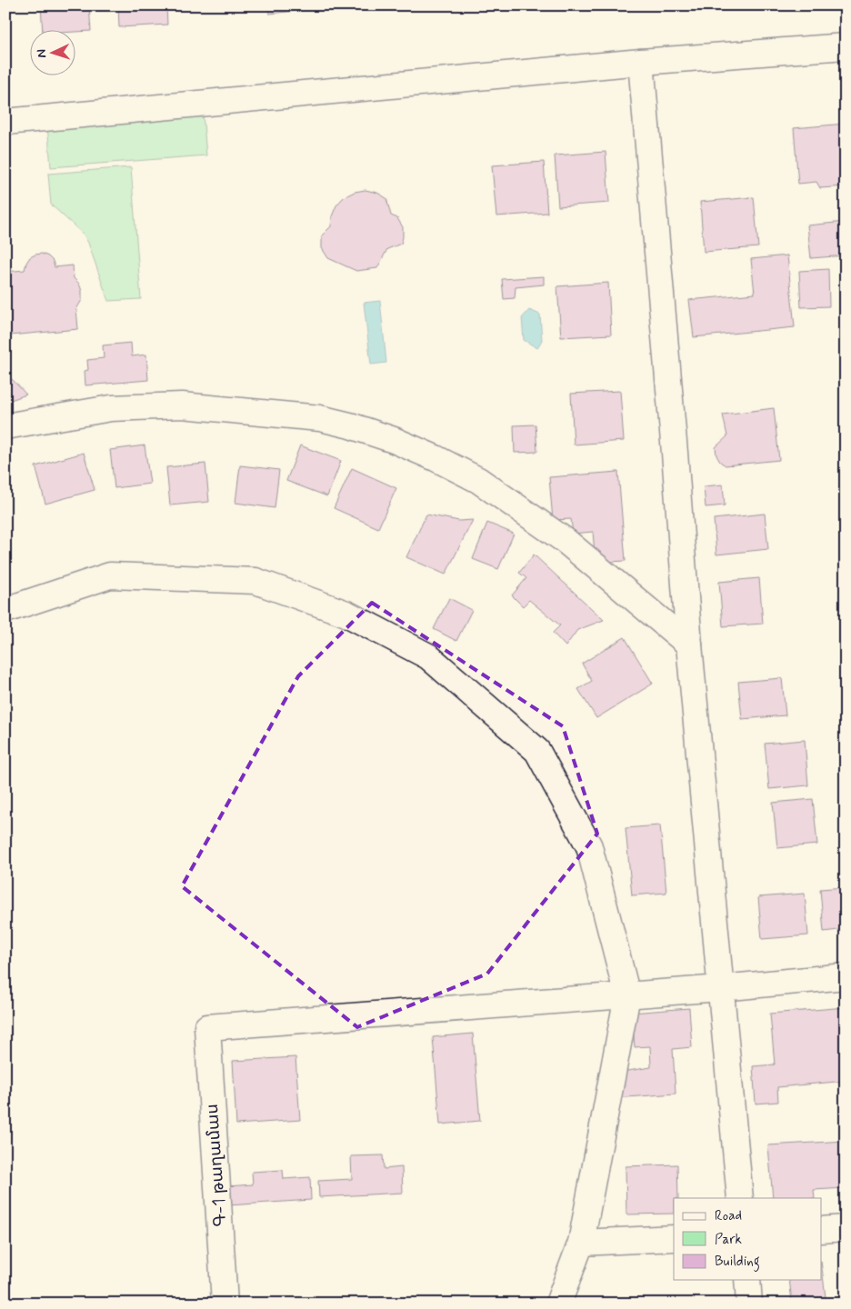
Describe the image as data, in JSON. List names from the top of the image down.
{
  "streets": {
    "street": ["Գ-1 թաղամաս"]
  },
  "legend": ["Road", "Park", "Building"],
  "north": "left"
}
